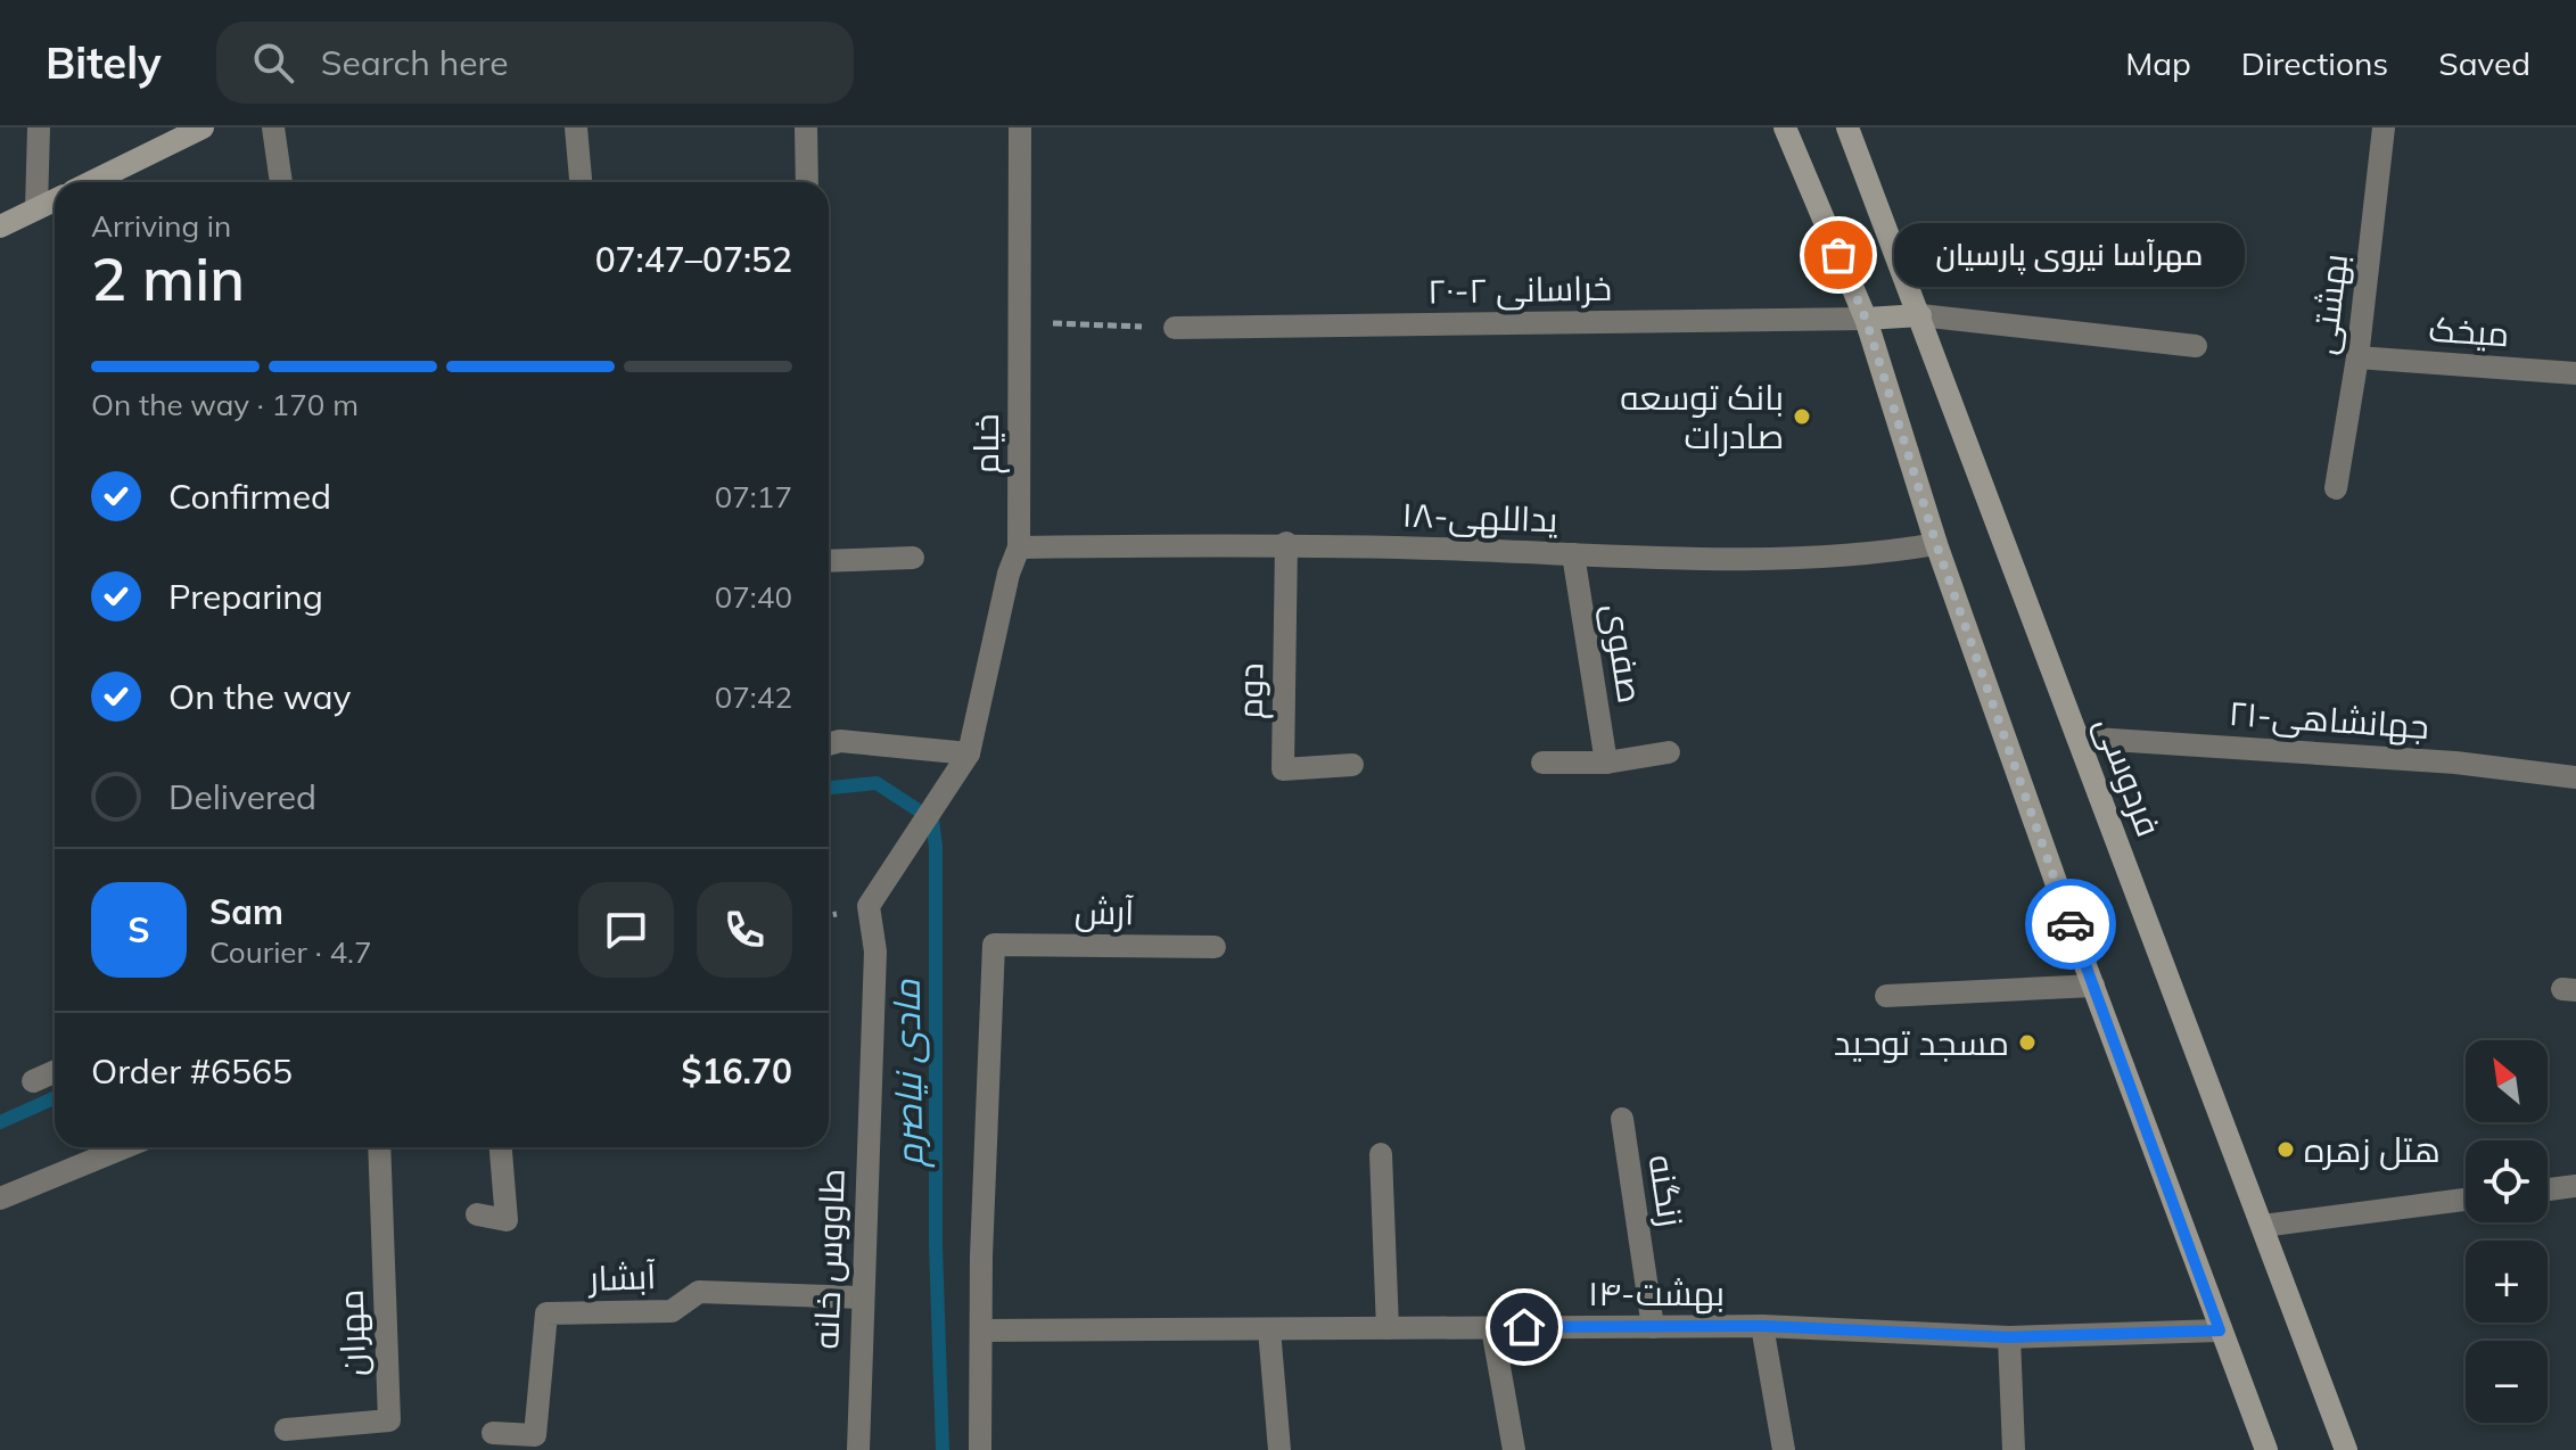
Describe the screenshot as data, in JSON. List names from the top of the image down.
{
  "streets": {
    "main road": ["فردوسی"],
    "street": [
      "۲۰-خراسانی ۲",
      "بهشتی",
      "میخک",
      "خیام",
      "۱۸-یداللهی",
      "صفوی",
      "دوم",
      "۲۱-جهانشاهی",
      "آرش",
      "زنگنه",
      "طاووس خانه",
      "آبشار",
      "۱۴-بهشت",
      "مهران"
    ]
  },
  "crossings": [
    ["بهشتی", "میخک"],
    ["خیام", "۱۸-یداللهی"],
    ["خیام", "طاووس خانه"],
    ["۱۸-یداللهی", "صفوی"],
    ["۱۸-یداللهی", "دوم"],
    ["۲۱-جهانشاهی", "فردوسی"],
    ["آرش", "۱۴-بهشت"],
    ["زنگنه", "۱۴-بهشت"],
    ["طاووس خانه", "آبشار"]
  ],
  "water": ["مادی نیاصرم"],
  "places": [
    "مهرآسا نیروی پارسیان",
    "بانک توسعه صادرات",
    "مسجد توحید",
    "هتل زهره"
  ],
  "north": "top left",
  "page": {
    "header": "Bitely",
    "search": "Search here",
    "nav": ["Map", "Directions", "Saved"],
    "heading": ["2 min", "Arriving in", "07:47–07:52"],
    "panel": [
      "Sam",
      "Courier · 4.7",
      "Order #6565",
      "$16.70"
    ],
    "bubble": "مهرآسا نیروی پارسیان",
    "bar": "On the way · 170 m",
    "list": [
      ["Confirmed", "07:17"],
      ["Preparing", "07:40"],
      ["On the way", "07:42"],
      "Delivered"
    ],
    "round": "S",
    "map_buttons": ["+", "−"]
  }
}
